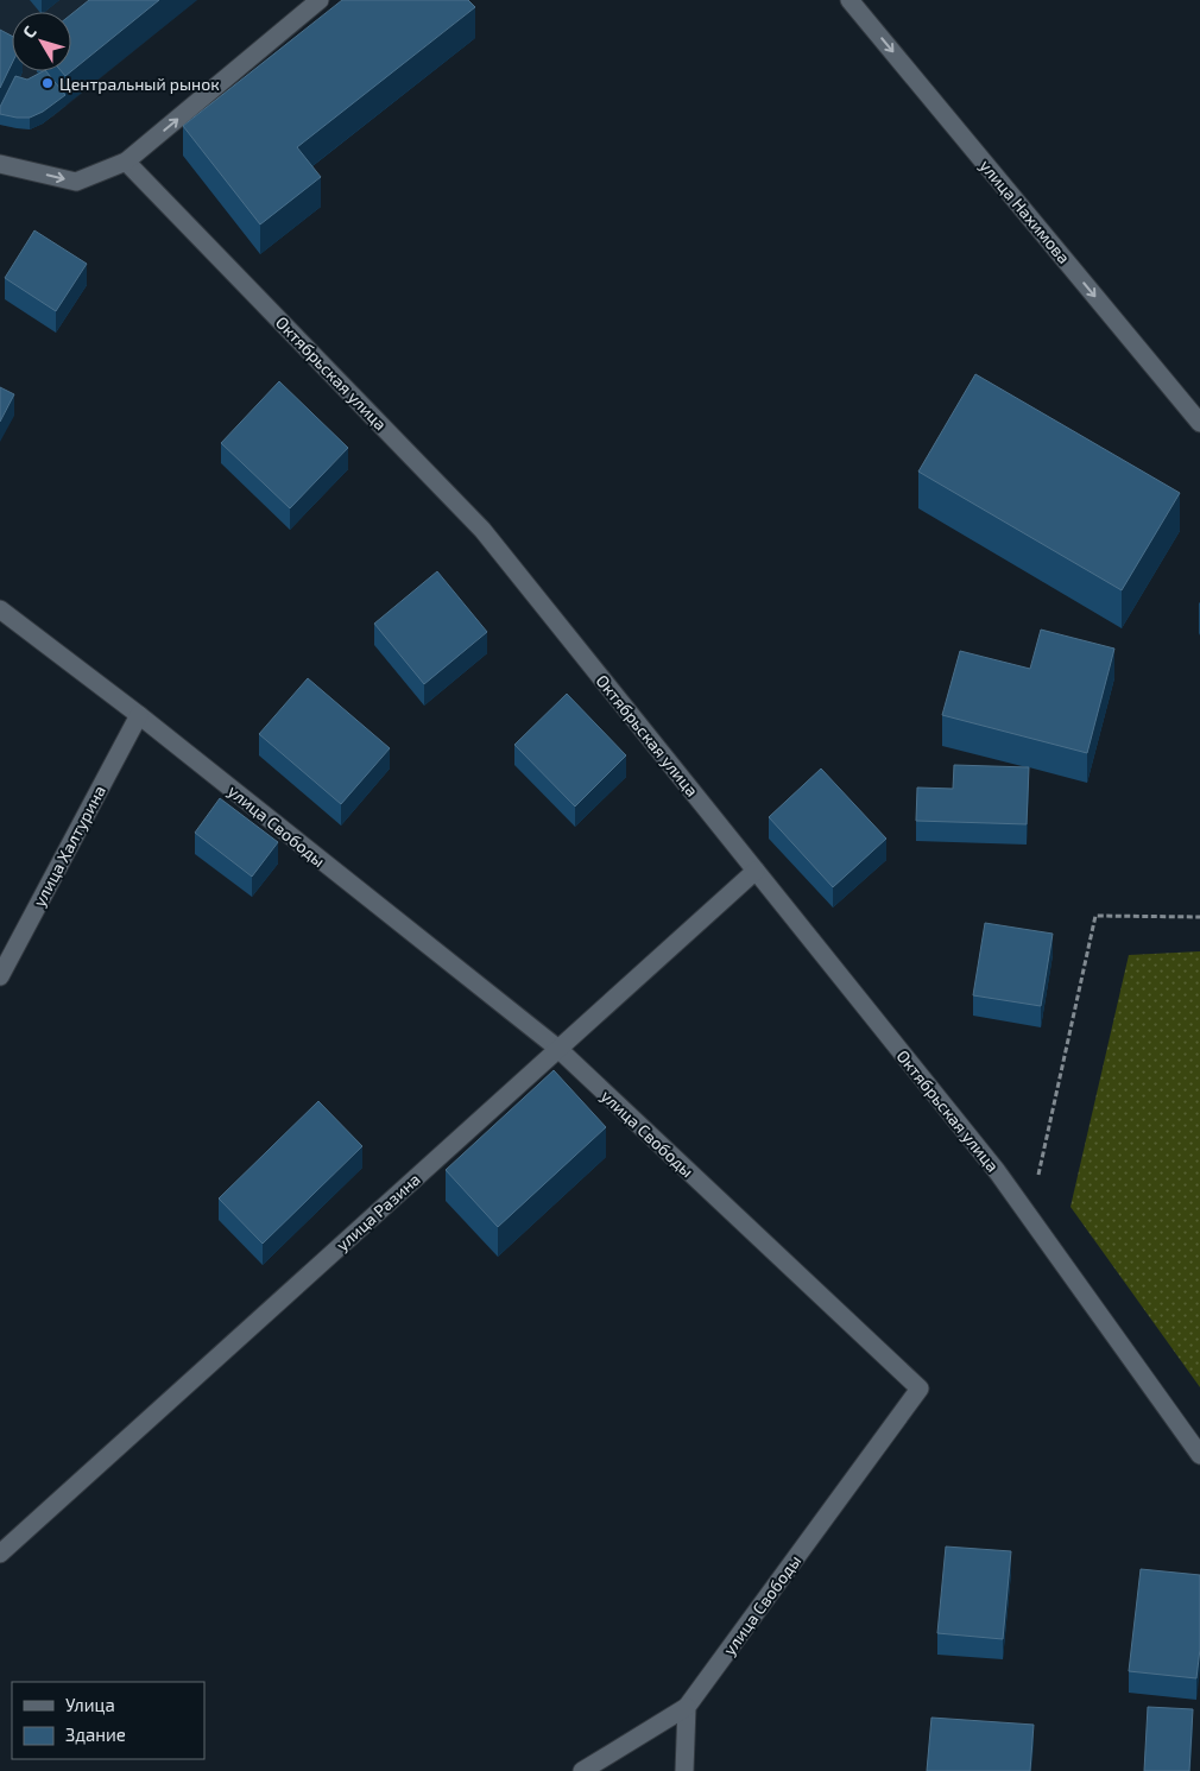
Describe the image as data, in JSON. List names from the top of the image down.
{
  "streets": {
    "street": [
      "улица Нахимова",
      "Октябрьская улица",
      "улица Свободы",
      "улица Халтурина",
      "улица Разина"
    ]
  },
  "crossings": [
    ["Октябрьская улица", "улица Разина"],
    ["улица Свободы", "улица Халтурина"],
    ["улица Свободы", "улица Разина"]
  ],
  "one_way": ["улица Нахимова"],
  "places": ["Центральный рынок"],
  "legend": ["Улица", "Здание"],
  "north": "top left"
}
